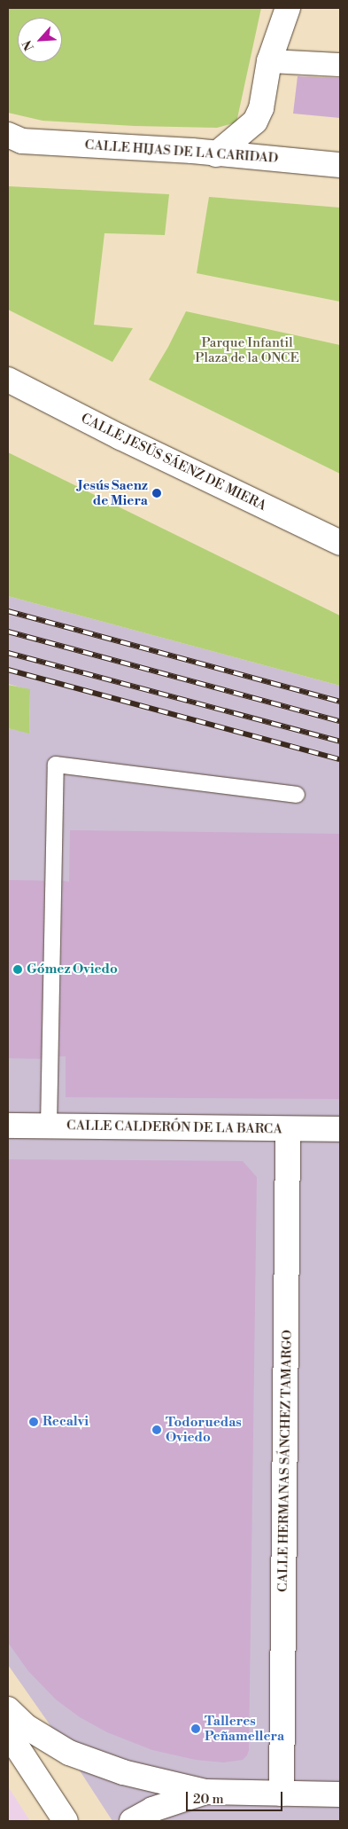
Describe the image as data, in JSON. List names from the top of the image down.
{
  "streets": {
    "street": [
      "CALLE HIJAS DE LA CARIDAD",
      "CALLE JESÚS SÁENZ DE MIERA",
      "CALLE CALDERÓN DE LA BARCA",
      "CALLE HERMANAS SÁNCHEZ TAMARGO"
    ]
  },
  "crossings": [
    ["CALLE CALDERÓN DE LA BARCA", "CALLE HERMANAS SÁNCHEZ TAMARGO"]
  ],
  "parks": ["Parque Infantil Plaza de la ONCE"],
  "places": [
    "Jesús Saenz de Miera",
    "Gómez Oviedo",
    "Recalvi",
    "Todoruedas Oviedo",
    "Talleres Peñamellera"
  ],
  "scale_bar": "20 m",
  "north": "bottom left"
}
